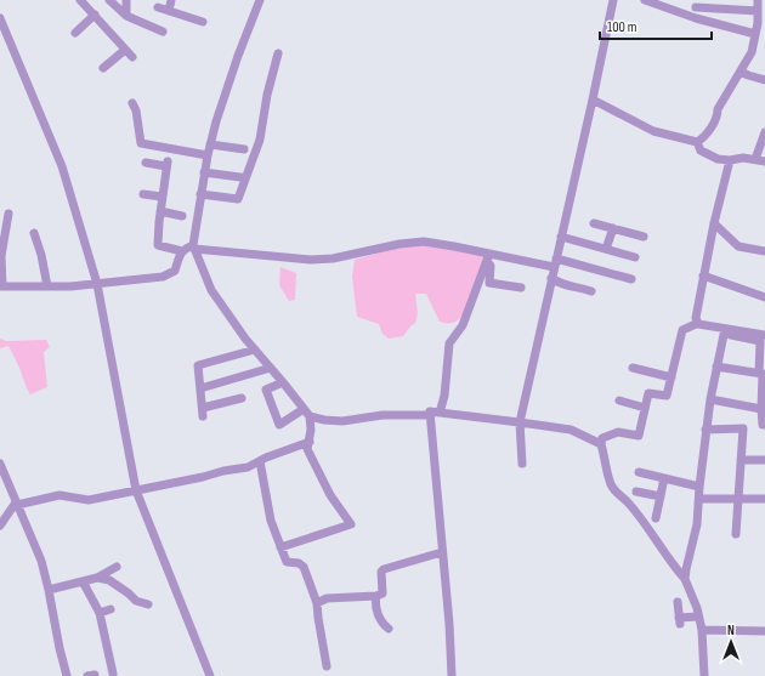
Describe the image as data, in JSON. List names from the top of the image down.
{
  "scale_bar": "100 m",
  "north": "top"
}
